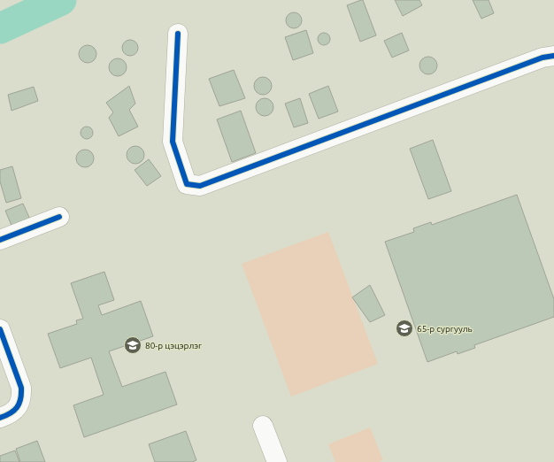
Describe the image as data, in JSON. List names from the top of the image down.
{
  "places": {
    "school or university": ["65-р сургууль", "80-р цэцэрлэг"]
  }
}
